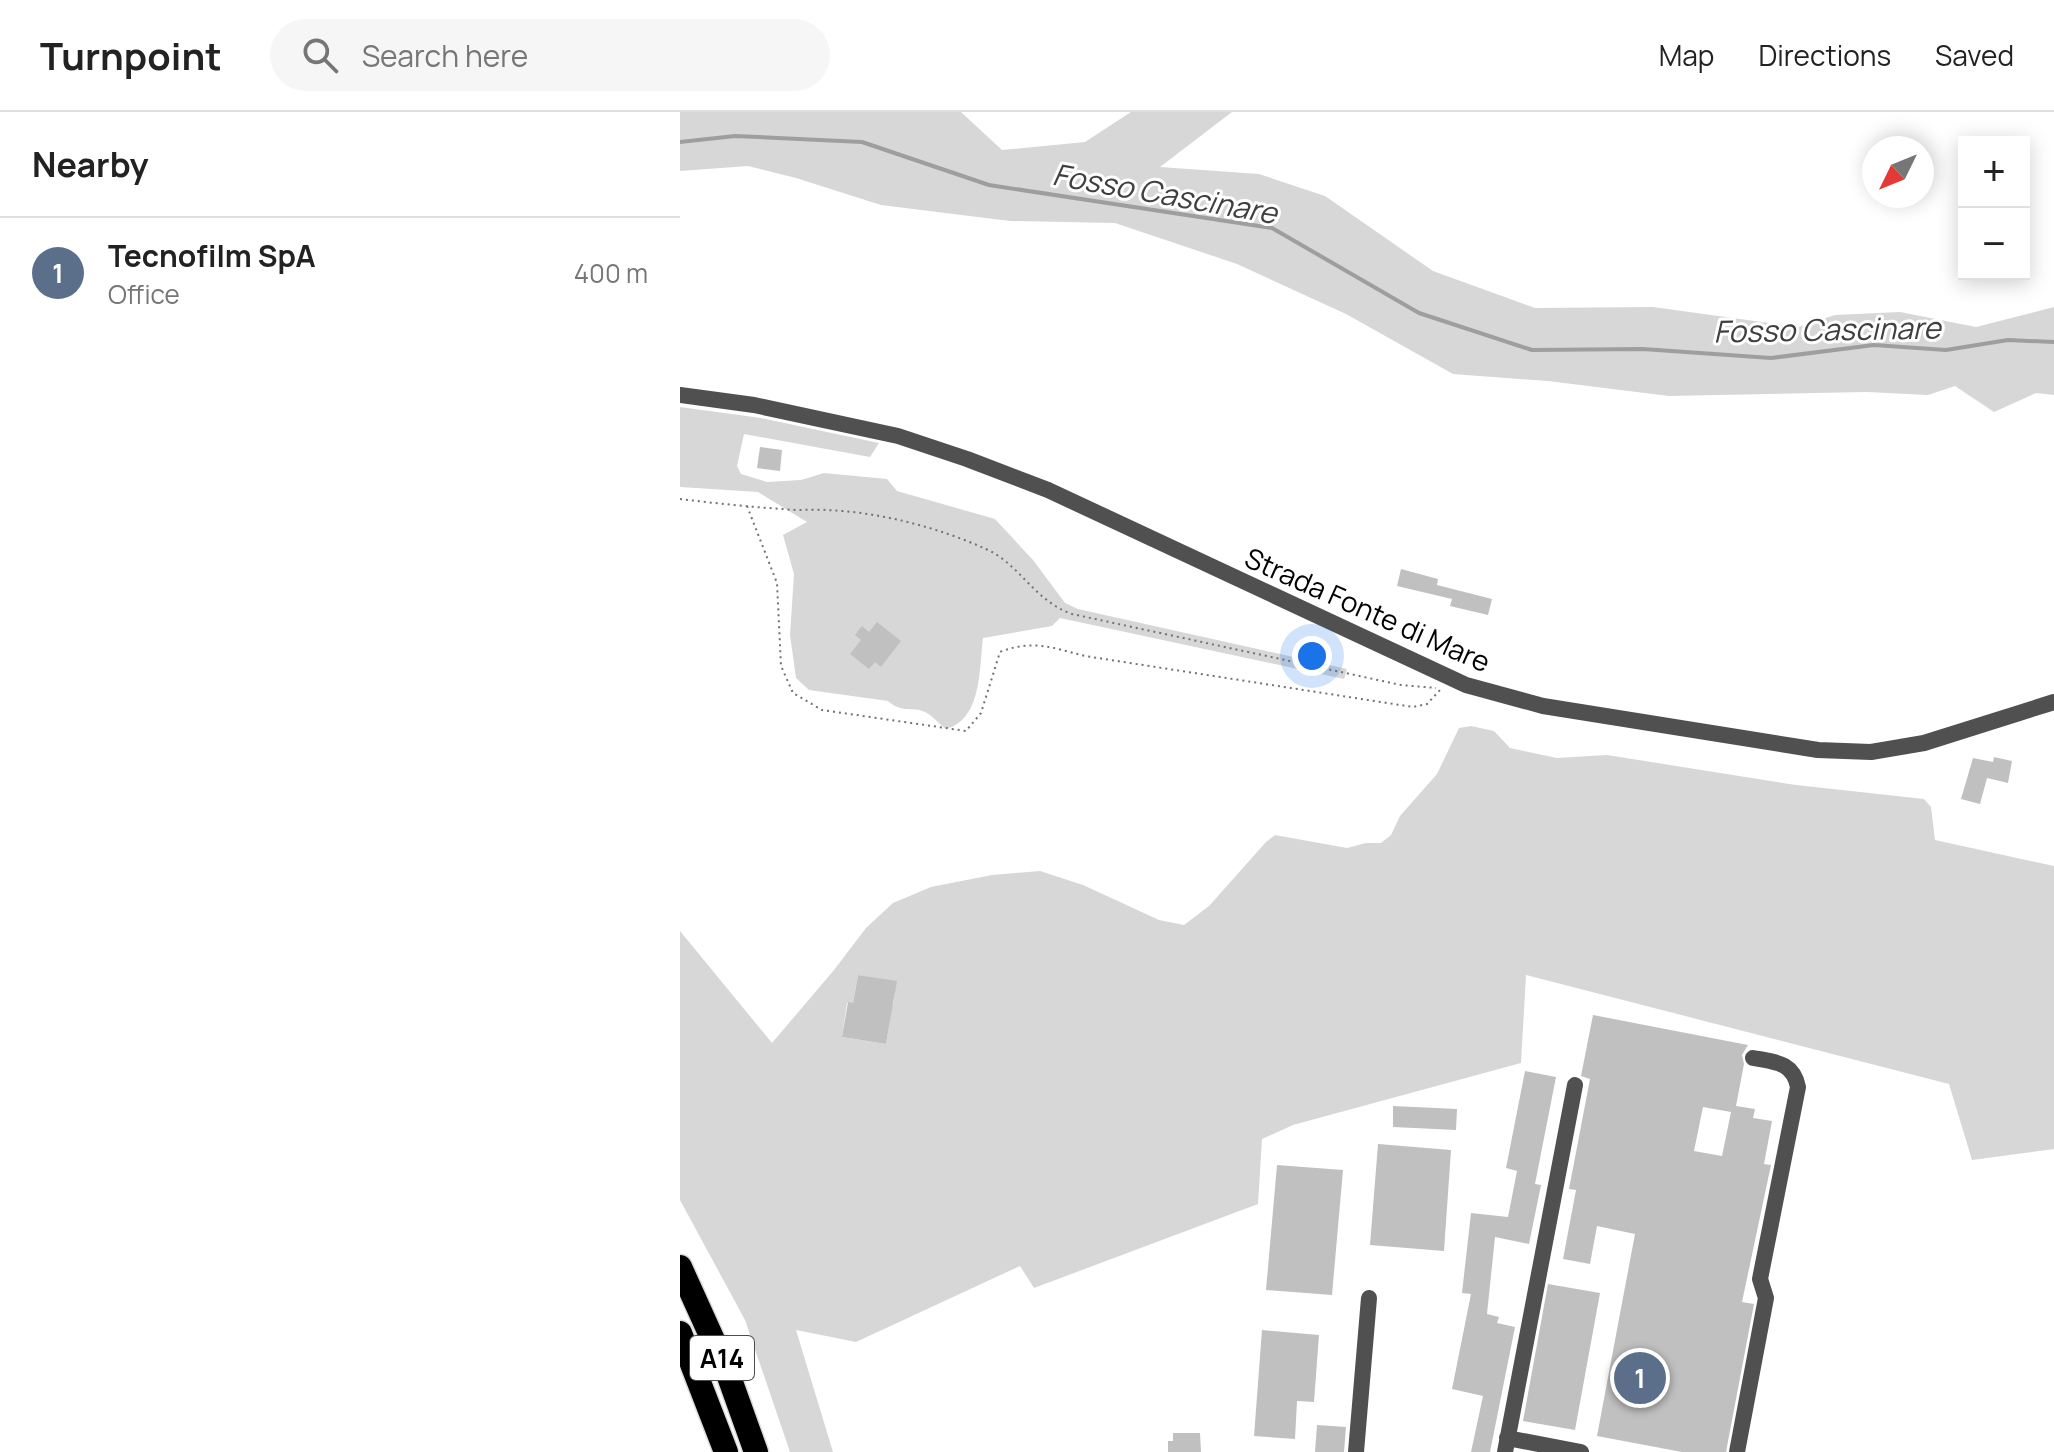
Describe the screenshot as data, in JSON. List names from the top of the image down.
{
  "streets": {
    "highway": ["A14"],
    "street": ["Strada Fonte di Mare"]
  },
  "water": ["Fosso Cascinare"],
  "north": "bottom left",
  "page": {
    "header": "Turnpoint",
    "search": "Search here",
    "nav": ["Map", "Directions", "Saved"],
    "heading": "Nearby",
    "map_buttons": ["+", "−"],
    "list": [
      {
        "mark": "1",
        "name": "Tecnofilm SpA",
        "note": "Office",
        "value": "400 m"
      }
    ],
    "pins": "1"
  }
}
